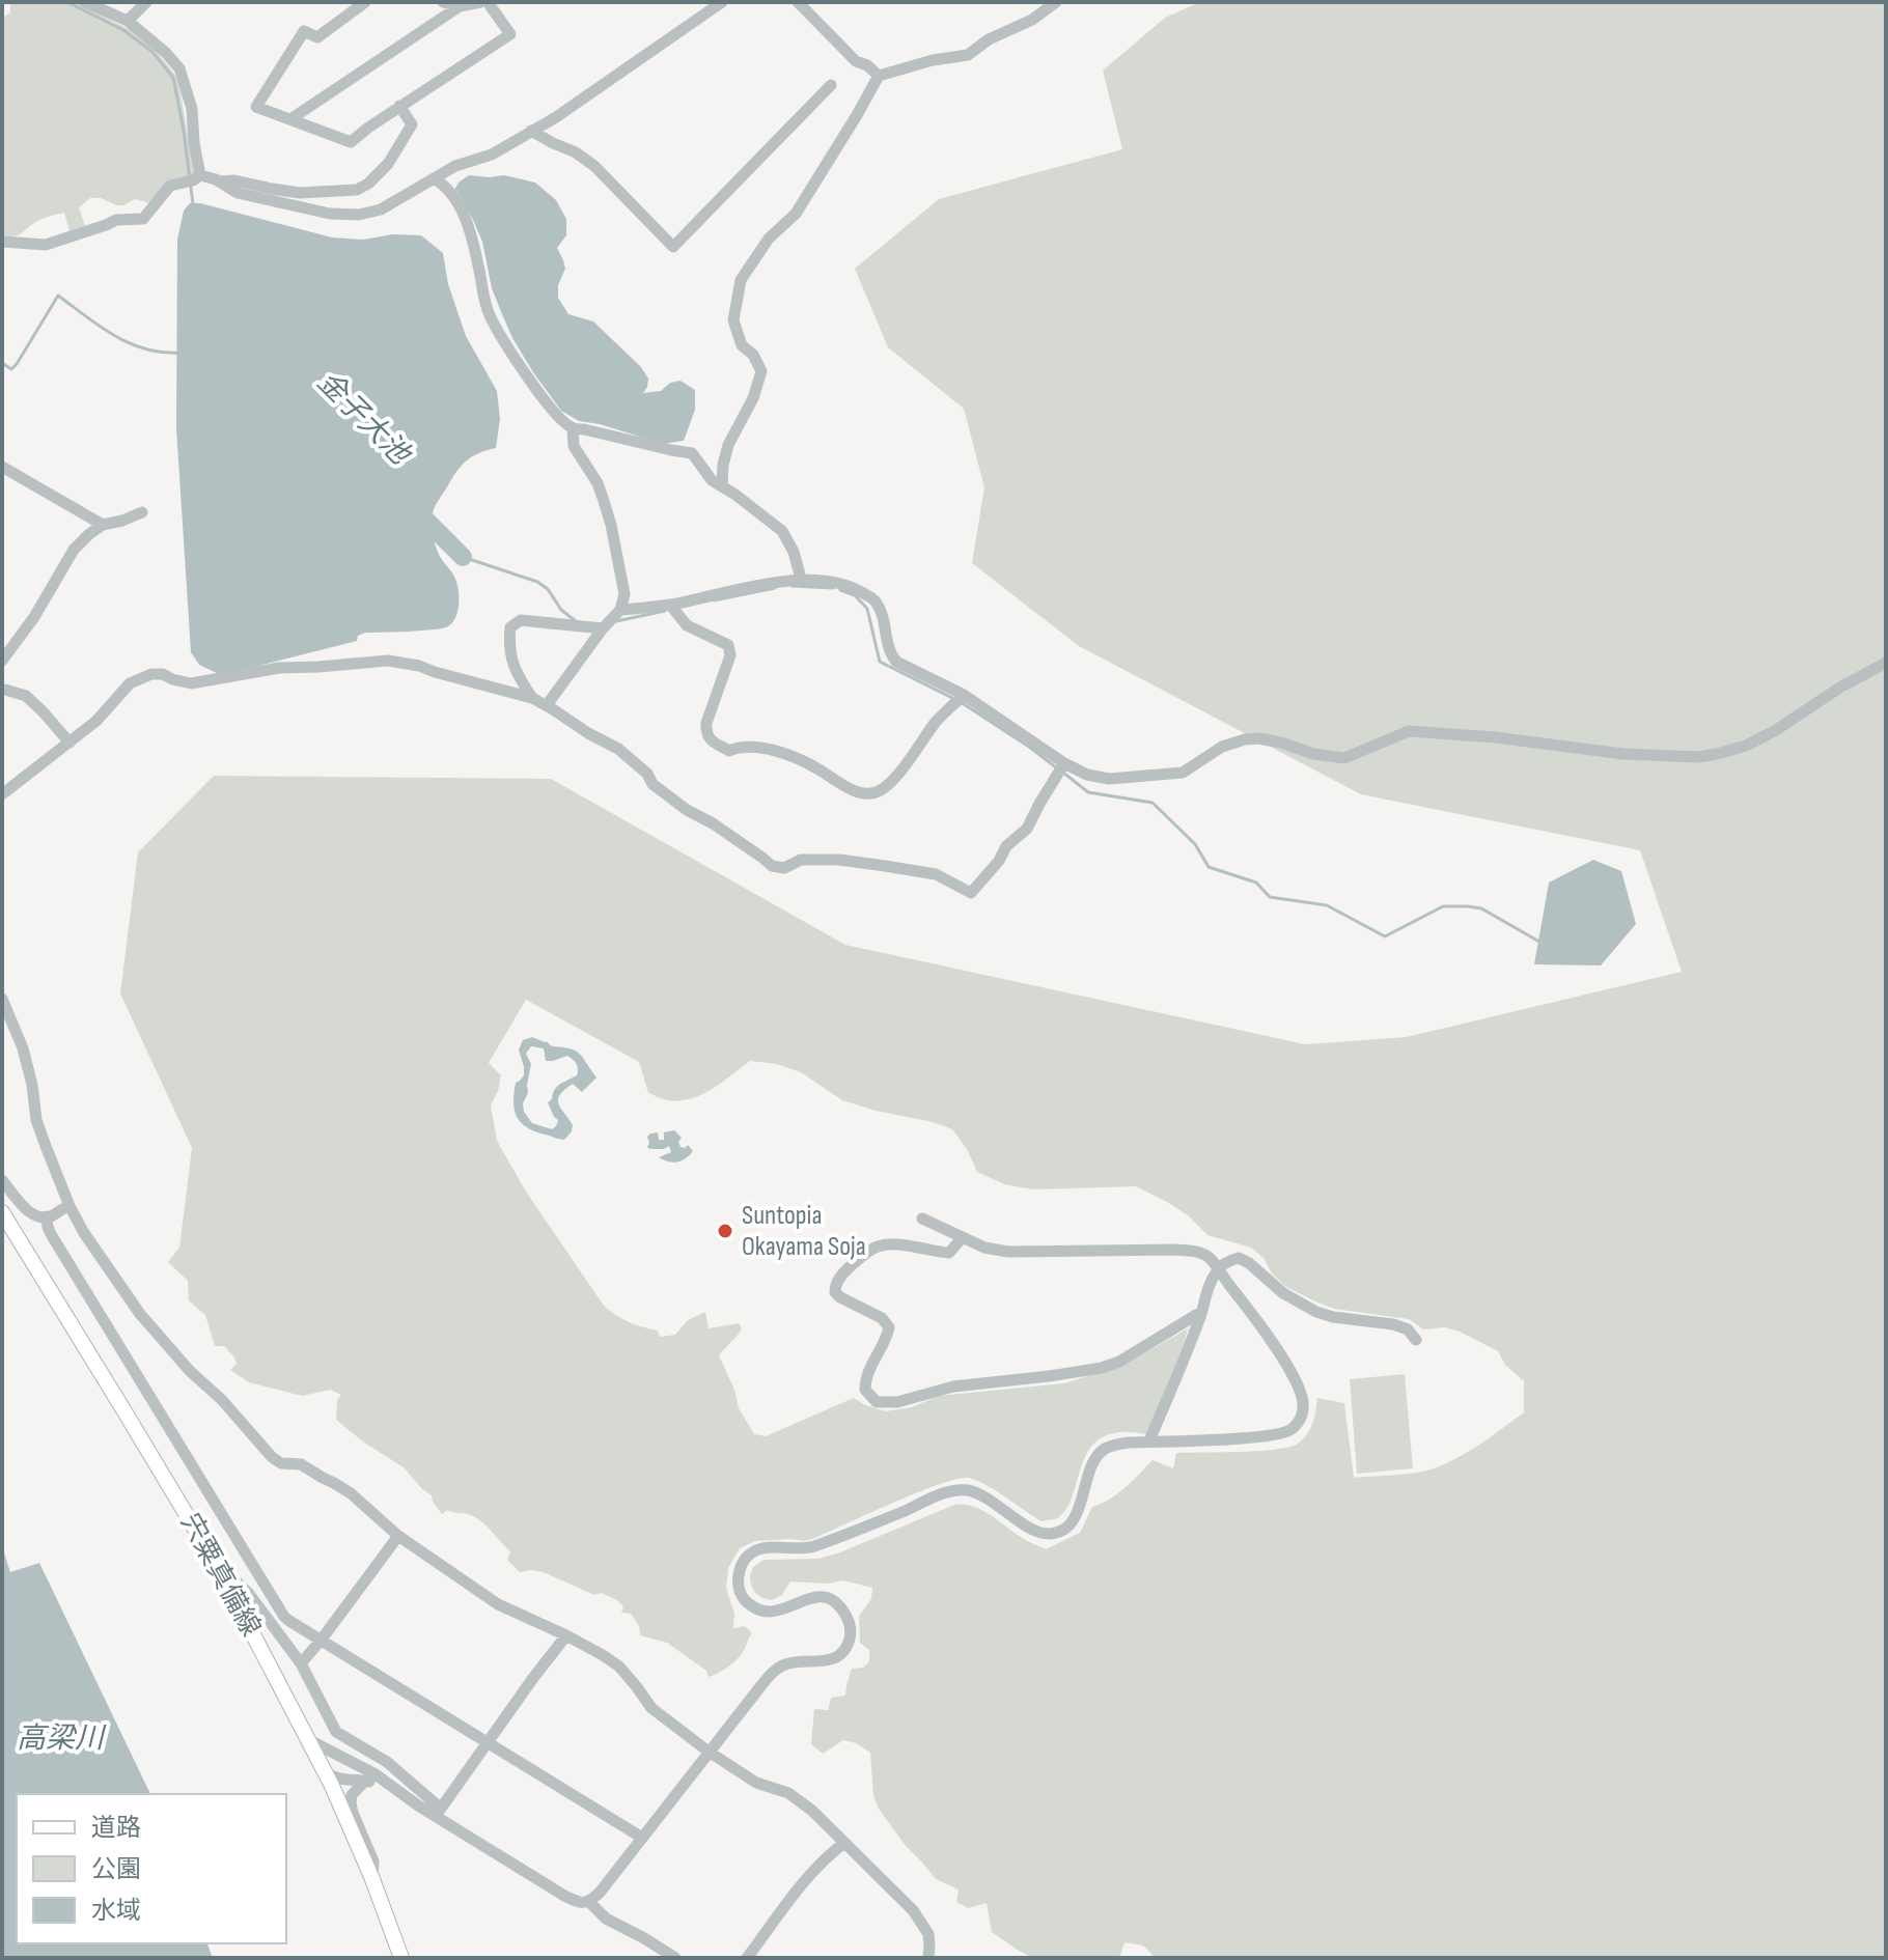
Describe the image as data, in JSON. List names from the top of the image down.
{
  "streets": {
    "main road": ["宍粟真備線"]
  },
  "water": ["金子大池", "高梁川"],
  "places": ["Suntopia Okayama Soja"],
  "legend": ["道路", "公園", "水域"]
}
